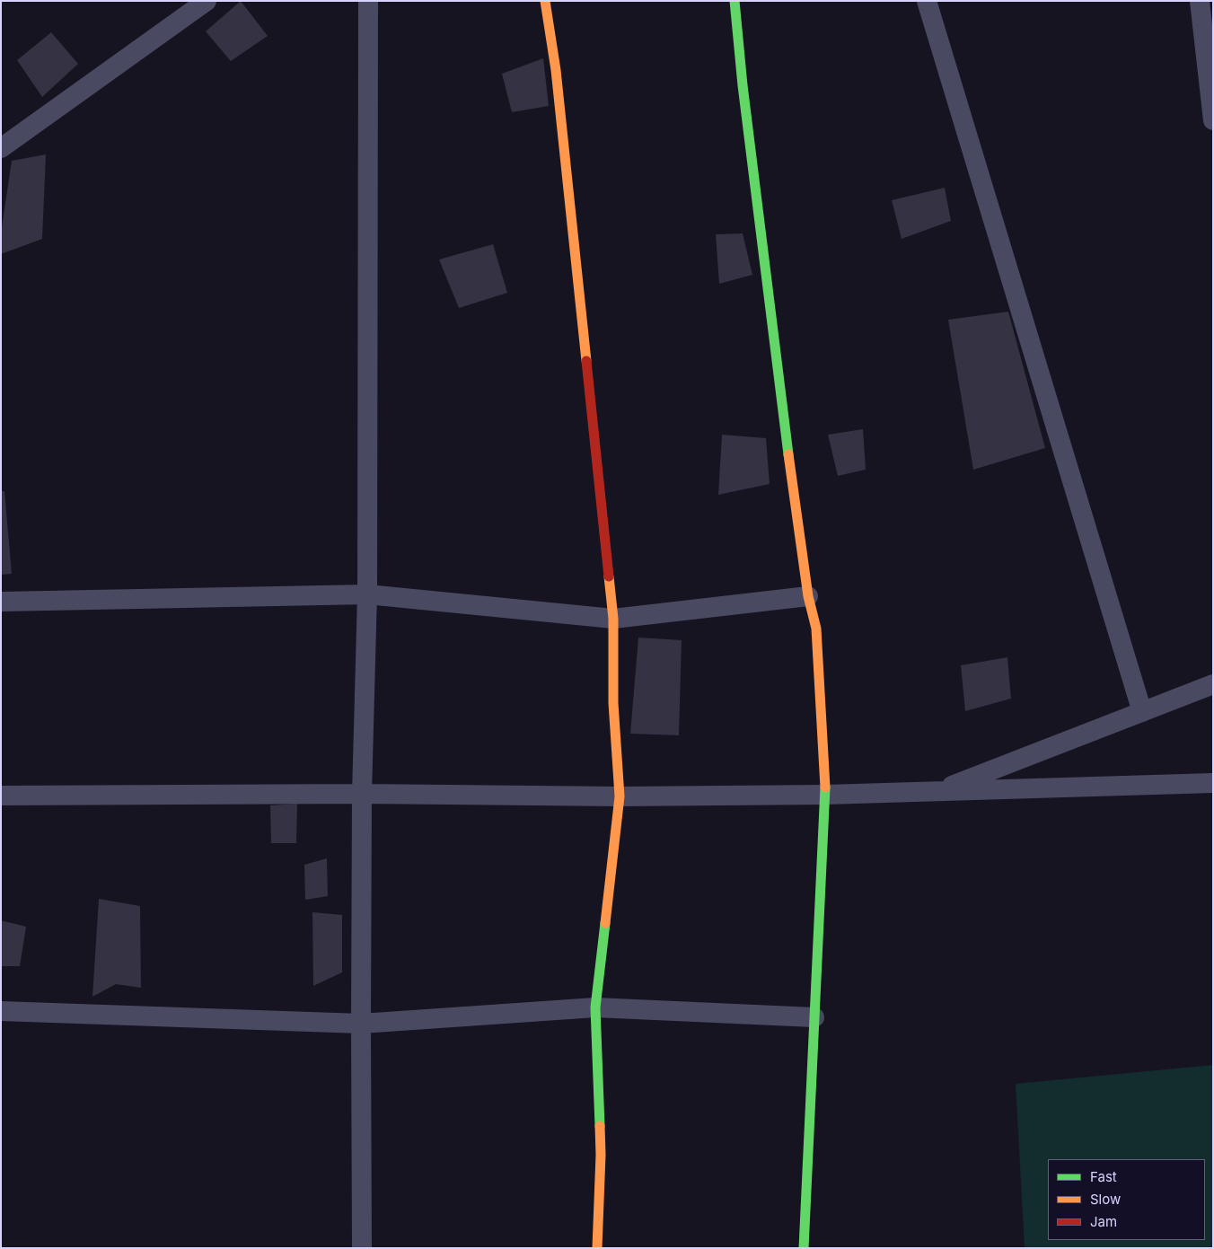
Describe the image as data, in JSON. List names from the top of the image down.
{
  "legend": ["Fast", "Slow", "Jam"]
}
